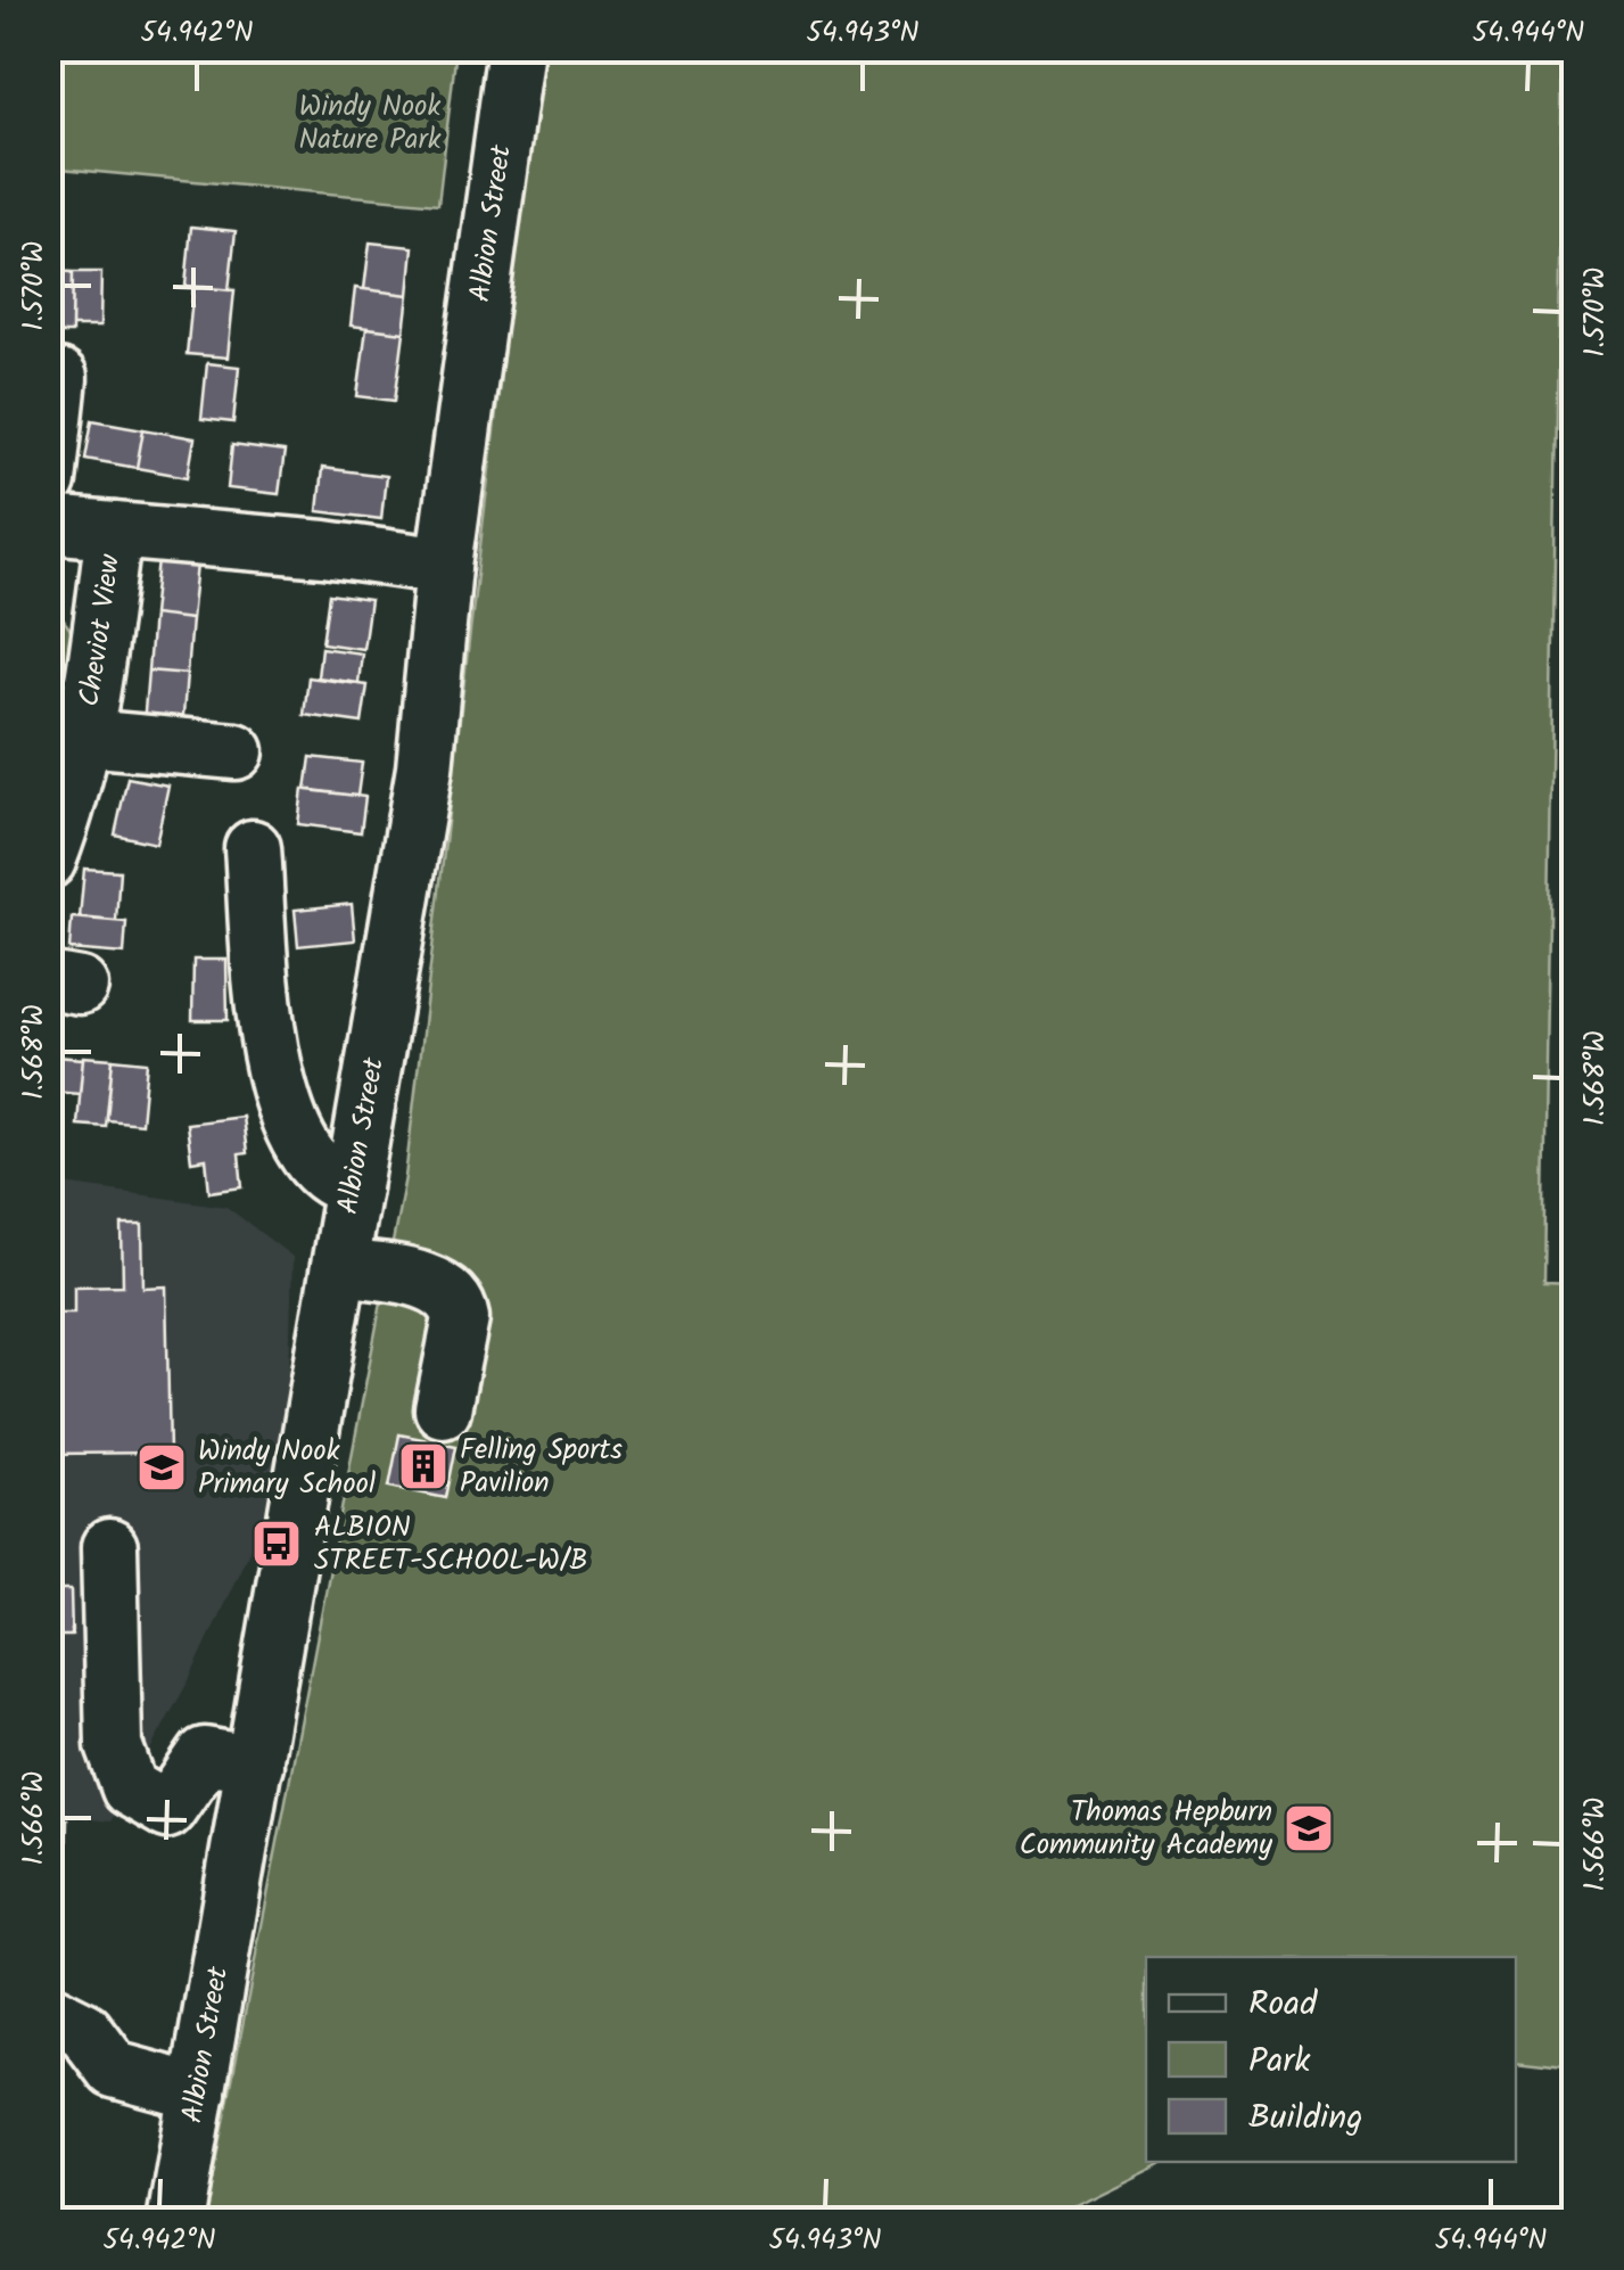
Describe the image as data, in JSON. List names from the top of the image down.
{
  "streets": {
    "street": ["Albion Street", "Cheviot View"]
  },
  "crossings": [
    ["Albion Street", "Cheviot View"]
  ],
  "parks": ["Windy Nook Nature Park"],
  "places": {
    "building": ["Felling Sports Pavilion"],
    "school or university": ["Windy Nook Primary School", "Thomas Hepburn Community Academy"],
    "bus stop": ["ALBION STREET-SCHOOL-W/B"]
  },
  "legend": ["Road", "Park", "Building"],
  "coordinates": [
    "54.942°N",
    "54.943°N",
    "54.944°N",
    "1.570°W",
    "1.568°W",
    "1.566°W"
  ]
}
